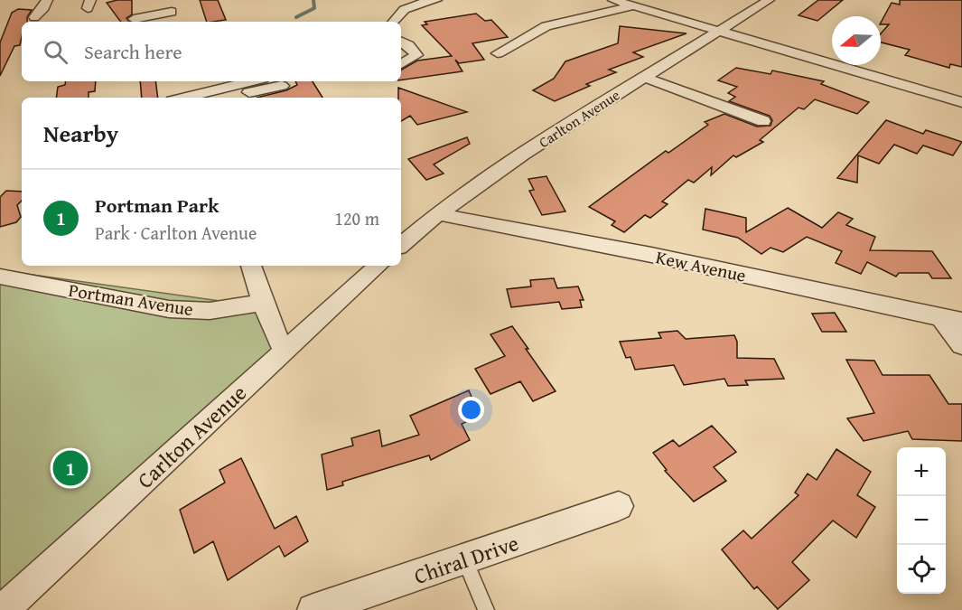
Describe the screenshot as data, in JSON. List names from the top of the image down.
{
  "streets": {
    "street": [
      "Carlton Avenue",
      "Kew Avenue",
      "Portman Avenue",
      "Chiral Drive"
    ]
  },
  "crossings": [
    ["Carlton Avenue", "Kew Avenue"]
  ],
  "north": "left",
  "page": {
    "search": "Search here",
    "heading": "Nearby",
    "list": [
      {
        "mark": "1",
        "name": "Portman Park",
        "note": "Park · Carlton Avenue",
        "value": "120 m"
      }
    ],
    "map_buttons": ["+", "−"],
    "pins": "1"
  }
}
